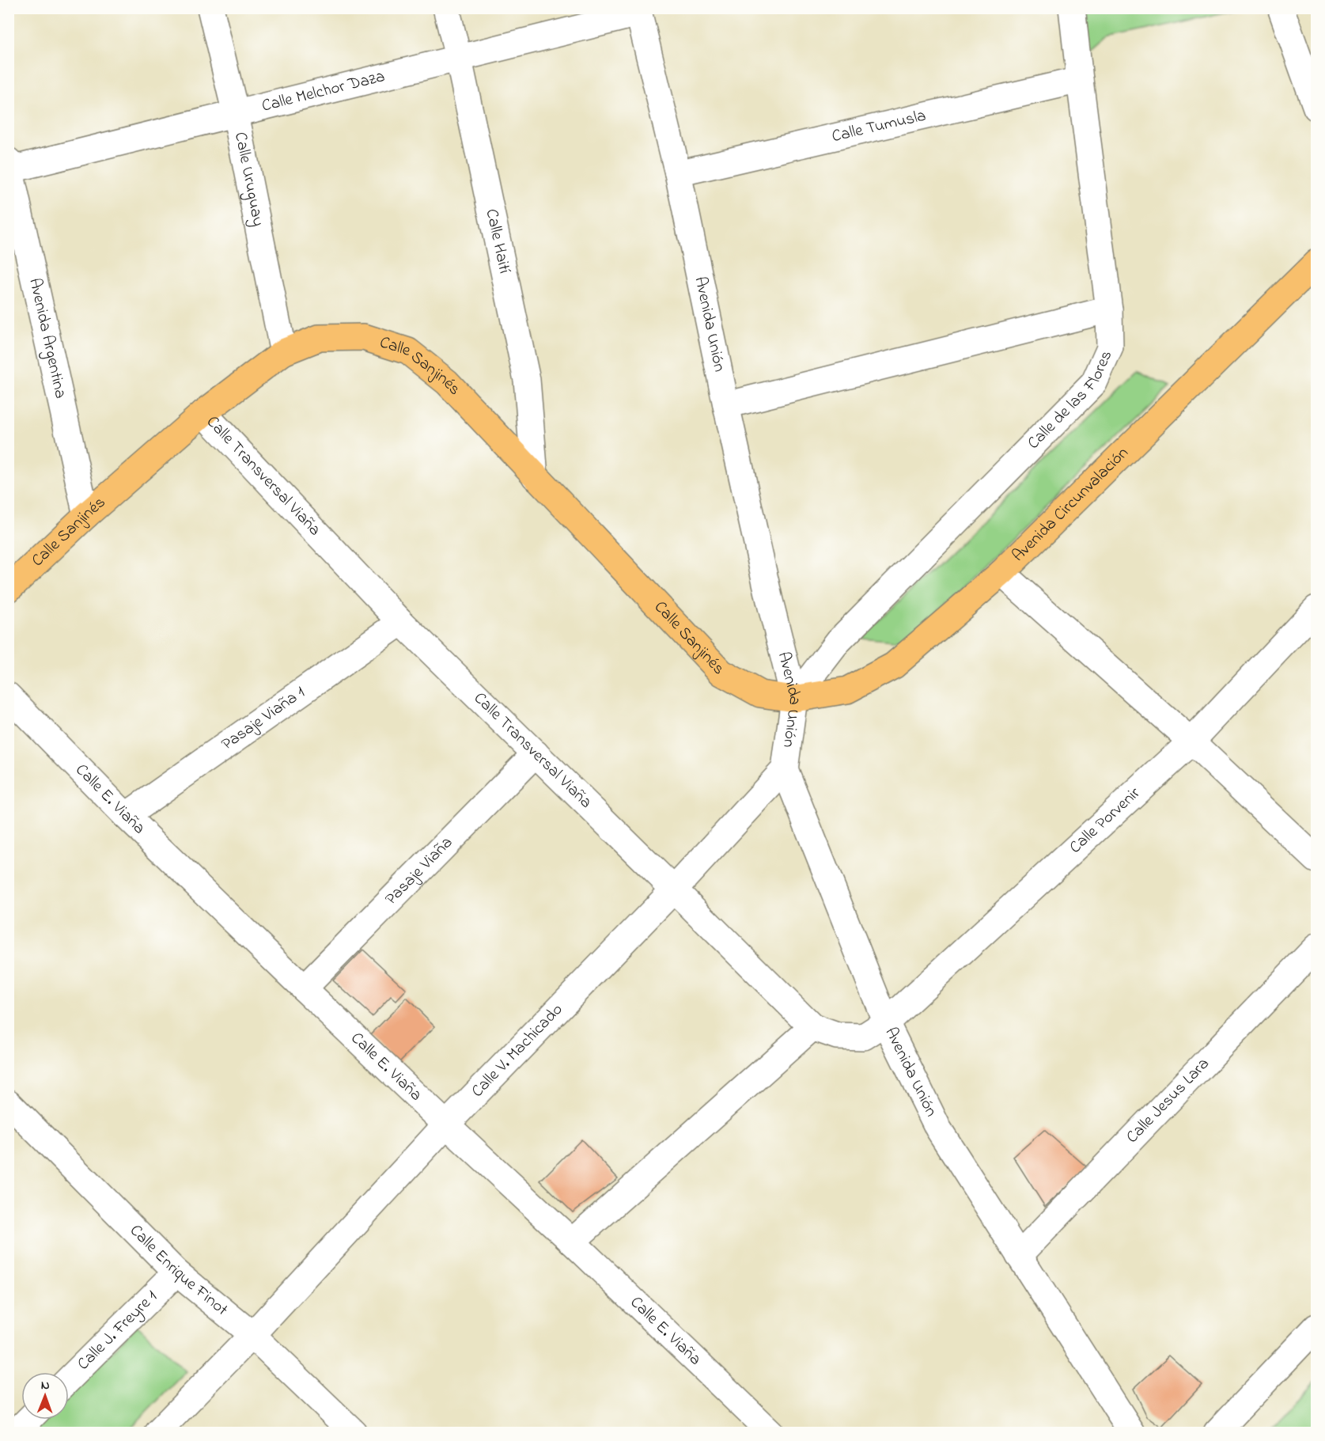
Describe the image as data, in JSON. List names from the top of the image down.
{
  "streets": {
    "main road": ["Calle Sanjinés", "Avenida Circunvalación"],
    "street": [
      "Calle Melchor Daza",
      "Calle Tumusla",
      "Calle Uruguay",
      "Calle Haití",
      "Avenida Unión",
      "Avenida Argentina",
      "Calle de las Flores",
      "Calle Transversal Viaña",
      "Pasaje Viaña 1",
      "Calle E. Viaña",
      "Calle Porvenir",
      "Pasaje Viaña",
      "Calle V. Machicado",
      "Calle Jesus Lara",
      "Calle Enrique Finot",
      "Calle J. Freyre 1"
    ]
  },
  "crossings": [
    ["Calle Melchor Daza", "Calle Uruguay"],
    ["Calle Melchor Daza", "Calle Haití"],
    ["Calle Melchor Daza", "Avenida Unión"],
    ["Calle Melchor Daza", "Avenida Argentina"],
    ["Calle Tumusla", "Avenida Unión"],
    ["Calle Tumusla", "Calle de las Flores"],
    ["Calle Uruguay", "Calle Sanjinés"],
    ["Calle Haití", "Calle Sanjinés"],
    ["Avenida Unión", "Calle Sanjinés"],
    ["Avenida Unión", "Calle de las Flores"],
    ["Avenida Unión", "Calle Transversal Viaña"],
    ["Avenida Unión", "Avenida Circunvalación"],
    ["Avenida Unión", "Calle Porvenir"],
    ["Avenida Unión", "Calle V. Machicado"],
    ["Avenida Unión", "Calle Jesus Lara"],
    ["Avenida Argentina", "Calle Sanjinés"],
    ["Calle Sanjinés", "Calle de las Flores"],
    ["Calle Sanjinés", "Calle Transversal Viaña"],
    ["Calle Sanjinés", "Avenida Circunvalación"],
    ["Calle de las Flores", "Avenida Circunvalación"],
    ["Calle Transversal Viaña", "Pasaje Viaña 1"],
    ["Calle Transversal Viaña", "Calle Porvenir"],
    ["Calle Transversal Viaña", "Pasaje Viaña"],
    ["Calle Transversal Viaña", "Calle V. Machicado"],
    ["Pasaje Viaña 1", "Calle E. Viaña"],
    ["Calle E. Viaña", "Pasaje Viaña"],
    ["Calle E. Viaña", "Calle V. Machicado"],
    ["Calle V. Machicado", "Calle Enrique Finot"],
    ["Calle Enrique Finot", "Calle J. Freyre 1"]
  ],
  "north": "top"
}
